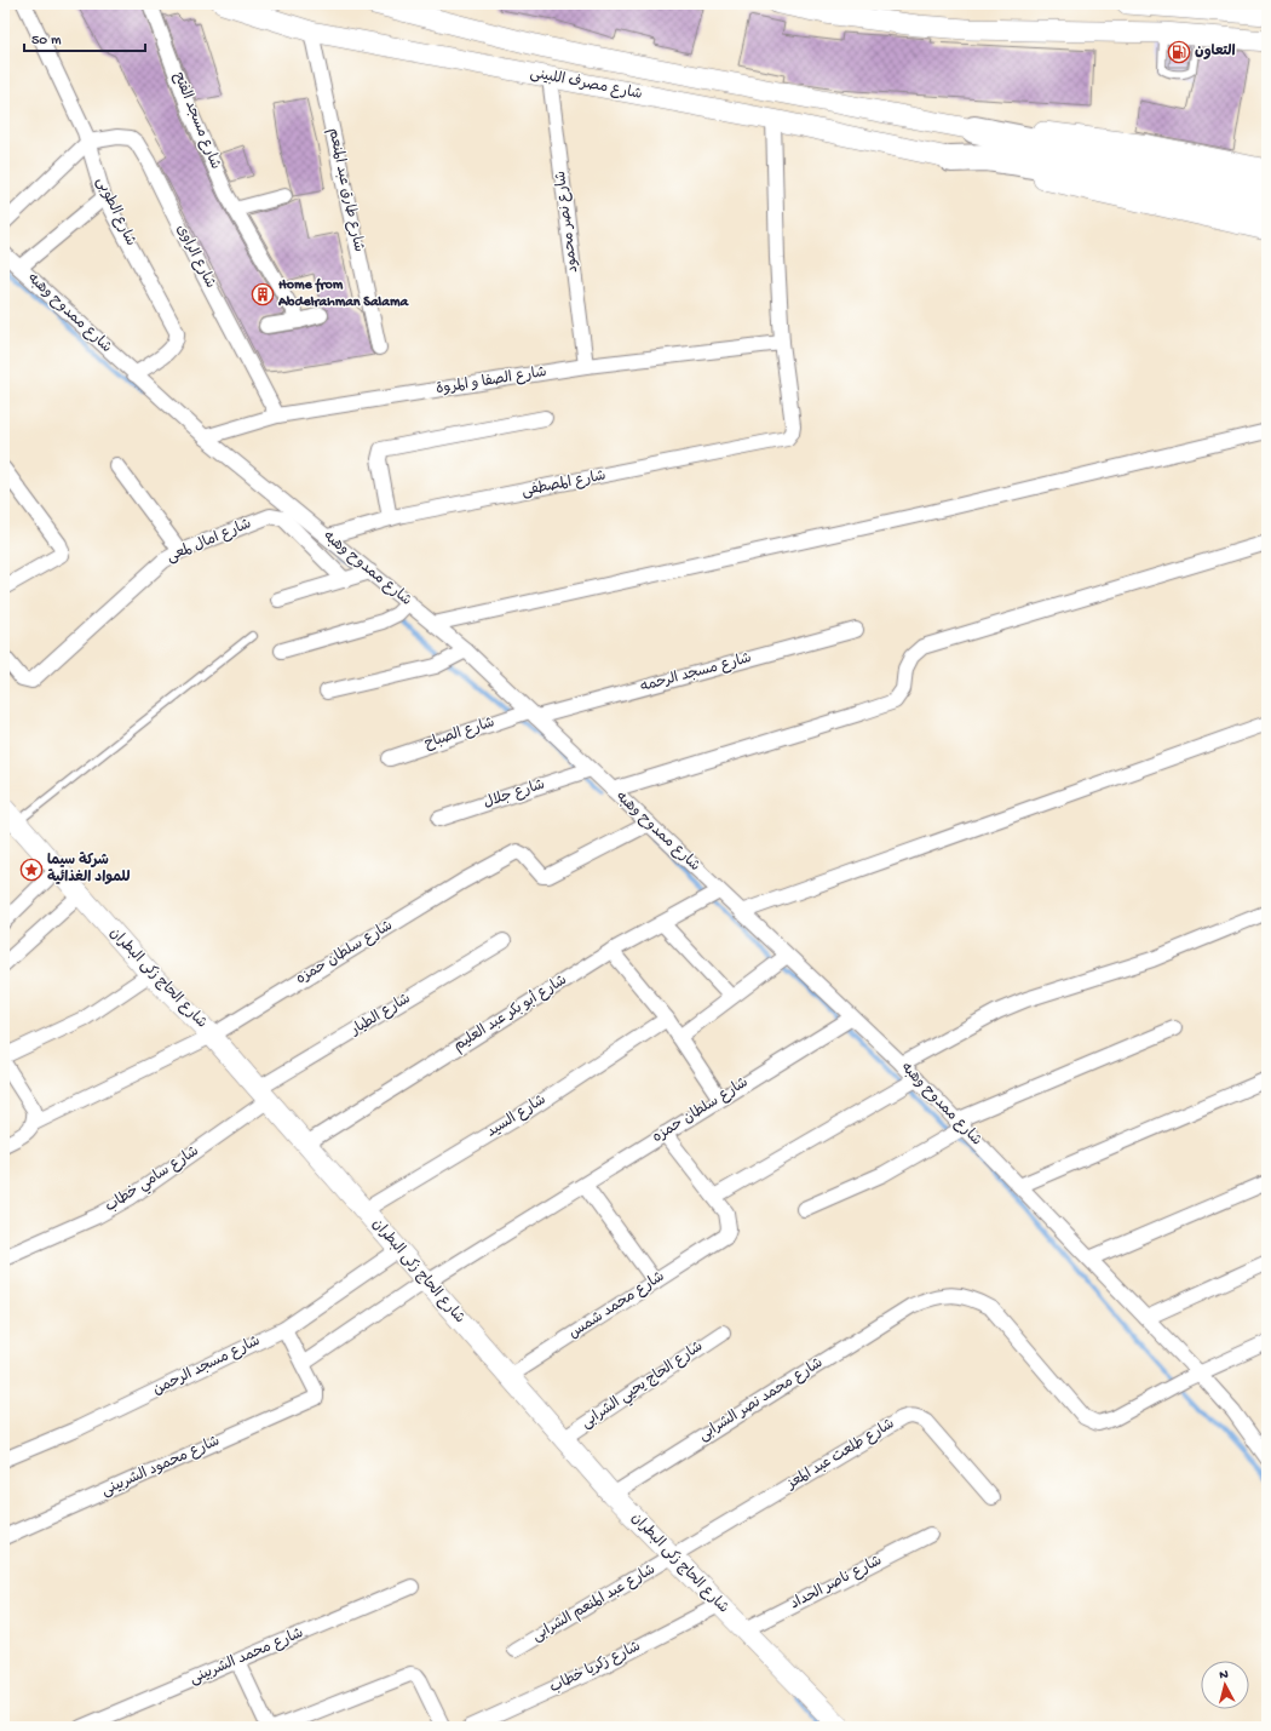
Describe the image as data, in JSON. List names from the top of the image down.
{
  "streets": {
    "main road": ["شارع مصرف اللبينى", "شارع الحاج زكى البطران"],
    "street": [
      "شارع مسجد الفتح",
      "شارع طارق عبد المنعم",
      "شارع الطوبى",
      "شارع نصر محمود",
      "شارع الراوى",
      "شارع ممدوح وهبه",
      "شارع الصفا و المروة",
      "شارع المصطفى",
      "شارع امال لمعى",
      "شارع مسجد الرحمه",
      "شارع الصباح",
      "شارع جلال",
      "شارع سلطان حمزه",
      "شارع أبو بكر عبد العليم",
      "شارع الطيار",
      "شارع السيد",
      "شارع سامي خطاب",
      "شارع محمد شمس",
      "شارع مسجد الرحمن",
      "شارع الحاج يحيي الشرابى",
      "شارع محمد نصر الشرابى",
      "شارع طلعت عبد المعز",
      "شارع محمود الشربينى",
      "شارع ناصر الحداد",
      "شارع عبد المنعم الشرابى",
      "شارع محمد الشربينى",
      "شارع زكريا خطاب"
    ]
  },
  "crossings": [
    ["شارع مصرف اللبينى", "شارع طارق عبد المنعم"],
    ["شارع مصرف اللبينى", "شارع نصر محمود"],
    ["شارع الطوبى", "شارع الراوى"],
    ["شارع الطوبى", "شارع ممدوح وهبه"],
    ["شارع نصر محمود", "شارع الصفا و المروة"],
    ["شارع الراوى", "شارع الصفا و المروة"],
    ["شارع ممدوح وهبه", "شارع الصفا و المروة"],
    ["شارع ممدوح وهبه", "شارع المصطفى"],
    ["شارع ممدوح وهبه", "شارع مسجد الرحمه"],
    ["شارع ممدوح وهبه", "شارع الصباح"],
    ["شارع ممدوح وهبه", "شارع جلال"],
    ["شارع ممدوح وهبه", "شارع سلطان حمزه"],
    ["شارع ممدوح وهبه", "شارع أبو بكر عبد العليم"],
    ["شارع ممدوح وهبه", "شارع محمد نصر الشرابى"],
    ["شارع الصفا و المروة", "شارع المصطفى"],
    ["شارع مسجد الرحمه", "شارع الصباح"],
    ["شارع سلطان حمزه", "شارع الحاج زكى البطران"],
    ["شارع سلطان حمزه", "شارع محمود الشربينى"],
    ["شارع الحاج زكى البطران", "شارع أبو بكر عبد العليم"],
    ["شارع الحاج زكى البطران", "شارع الطيار"],
    ["شارع الحاج زكى البطران", "شارع السيد"],
    ["شارع الحاج زكى البطران", "شارع سامي خطاب"],
    ["شارع الحاج زكى البطران", "شارع محمد شمس"],
    ["شارع الحاج زكى البطران", "شارع مسجد الرحمن"],
    ["شارع الحاج زكى البطران", "شارع الحاج يحيي الشرابى"],
    ["شارع الحاج زكى البطران", "شارع محمد نصر الشرابى"],
    ["شارع الحاج زكى البطران", "شارع طلعت عبد المعز"],
    ["شارع الحاج زكى البطران", "شارع ناصر الحداد"],
    ["شارع الحاج زكى البطران", "شارع عبد المنعم الشرابى"],
    ["شارع الحاج زكى البطران", "شارع زكريا خطاب"],
    ["شارع الطيار", "شارع سامي خطاب"],
    ["شارع طلعت عبد المعز", "شارع عبد المنعم الشرابى"]
  ],
  "places": {
    "fuel station": ["التعاون"],
    "building": ["Home from Abdelrahman Salama"],
    "place": ["شركة سيما للمواد الغذائية"]
  },
  "scale_bar": "50 m",
  "north": "top"
}
